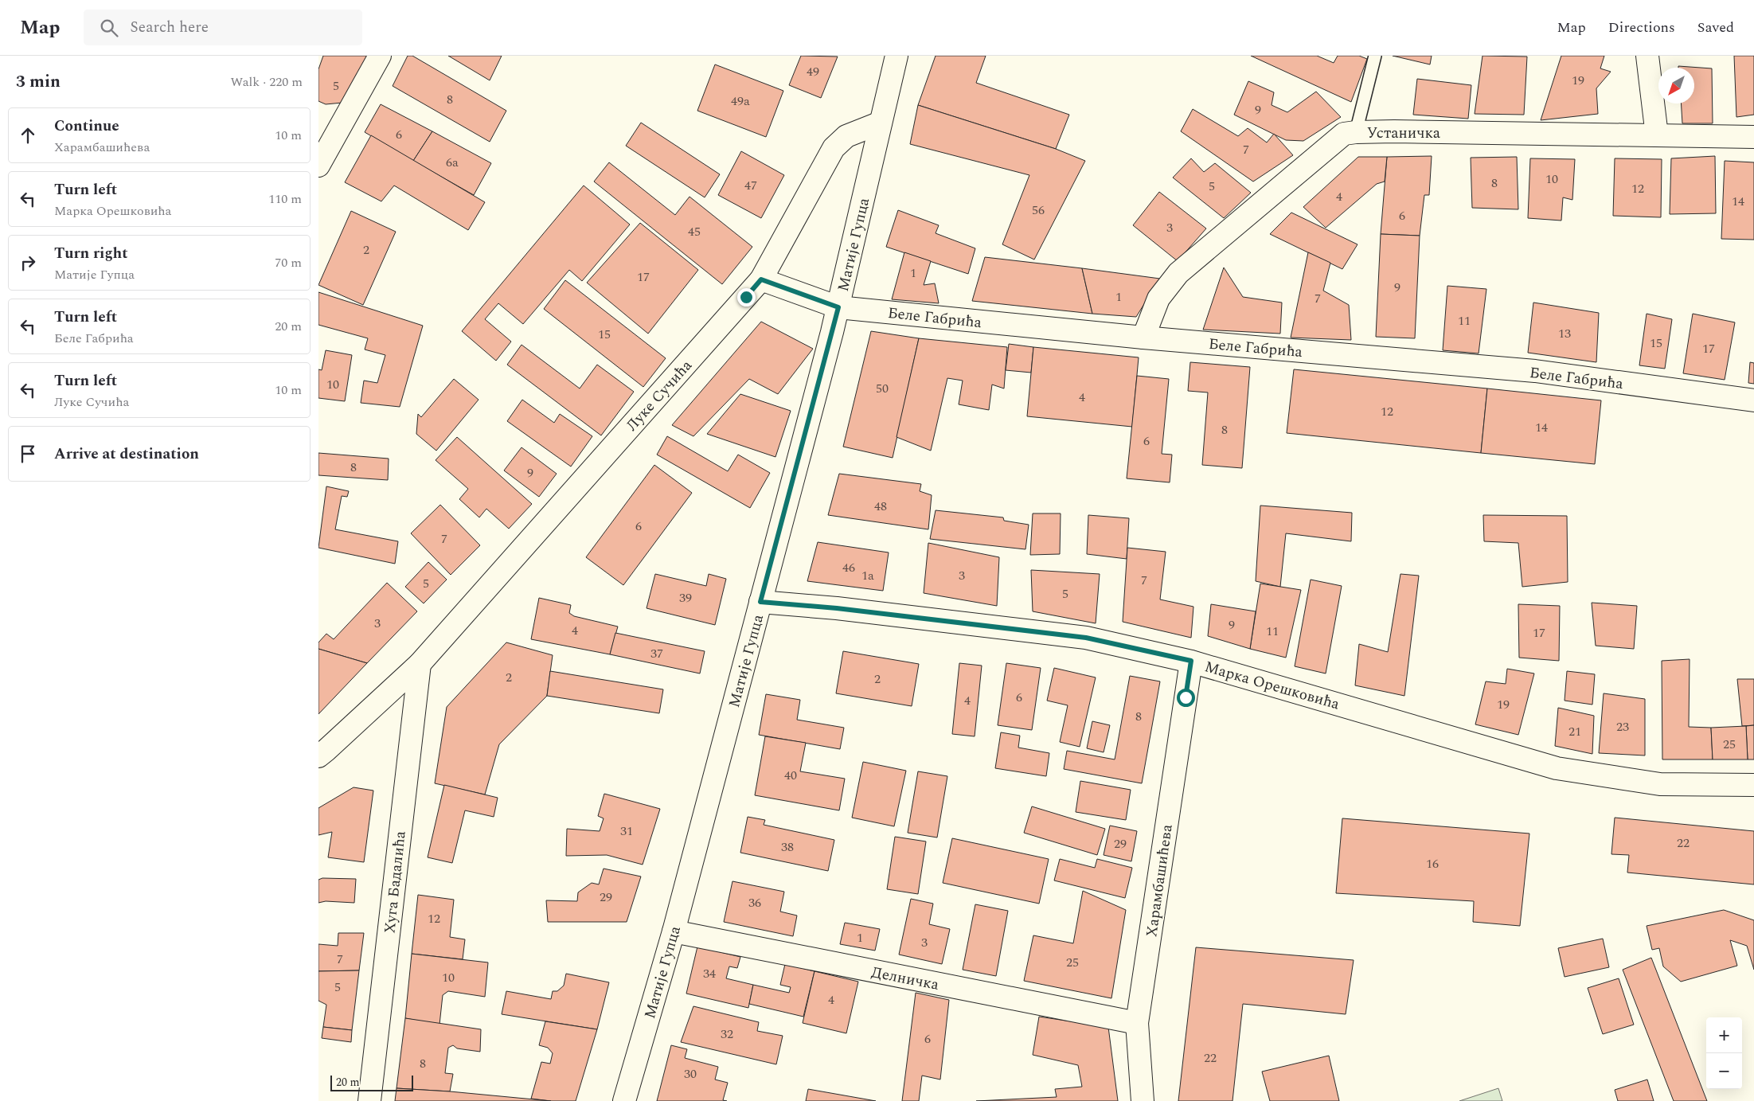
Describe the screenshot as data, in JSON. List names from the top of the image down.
{
  "streets": {
    "street": [
      "Устаничка",
      "Матије Гупца",
      "Беле Габрића",
      "Луке Сучића",
      "Марка Орешковића",
      "Харамбашићева",
      "Хуга Бадалића",
      "Делничка"
    ]
  },
  "crossings": [
    ["Устаничка", "Беле Габрића"],
    ["Матије Гупца", "Беле Габрића"],
    ["Матије Гупца", "Луке Сучића"],
    ["Матије Гупца", "Марка Орешковића"],
    ["Матије Гупца", "Делничка"],
    ["Беле Габрића", "Луке Сучића"],
    ["Луке Сучића", "Хуга Бадалића"],
    ["Марка Орешковића", "Харамбашићева"],
    ["Харамбашићева", "Делничка"]
  ],
  "house_numbers": [
    "49",
    "19",
    "5",
    "8",
    "49a",
    "9",
    "6",
    "7",
    "6a",
    "10",
    "8",
    "47",
    "5",
    "12",
    "4",
    "14",
    "56",
    "6",
    "3",
    "45",
    "2",
    "1",
    "17",
    "9",
    "1",
    "7",
    "11",
    "13",
    "15",
    "15",
    "17",
    "10",
    "50",
    "4",
    "12",
    "14",
    "8",
    "6",
    "8",
    "9",
    "48",
    "6",
    "7",
    "46",
    "1a",
    "3",
    "7",
    "5",
    "5",
    "39",
    "3",
    "9",
    "4",
    "11",
    "17",
    "37",
    "2",
    "2",
    "6",
    "4",
    "19",
    "8",
    "23",
    "21",
    "25",
    "40",
    "31",
    "22",
    "29",
    "38",
    "16",
    "29",
    "36",
    "12",
    "1",
    "3",
    "7",
    "25",
    "34",
    "10",
    "5",
    "4",
    "32",
    "6",
    "22",
    "8",
    "30"
  ],
  "scale_bar": "20 m",
  "north": "bottom left",
  "page": {
    "header": "Map",
    "search": "Search here",
    "nav": ["Map", "Directions", "Saved"],
    "heading": ["3 min", "Walk · 220 m"],
    "list": [
      ["Continue", "Харамбашићева", "10 m"],
      ["Turn left", "Марка Орешковића", "110 m"],
      ["Turn right", "Матије Гупца", "70 m"],
      ["Turn left", "Беле Габрића", "20 m"],
      ["Turn left", "Луке Сучића", "10 m"],
      "Arrive at destination"
    ],
    "map_buttons": ["+", "−"],
    "scale": "20 m"
  }
}
